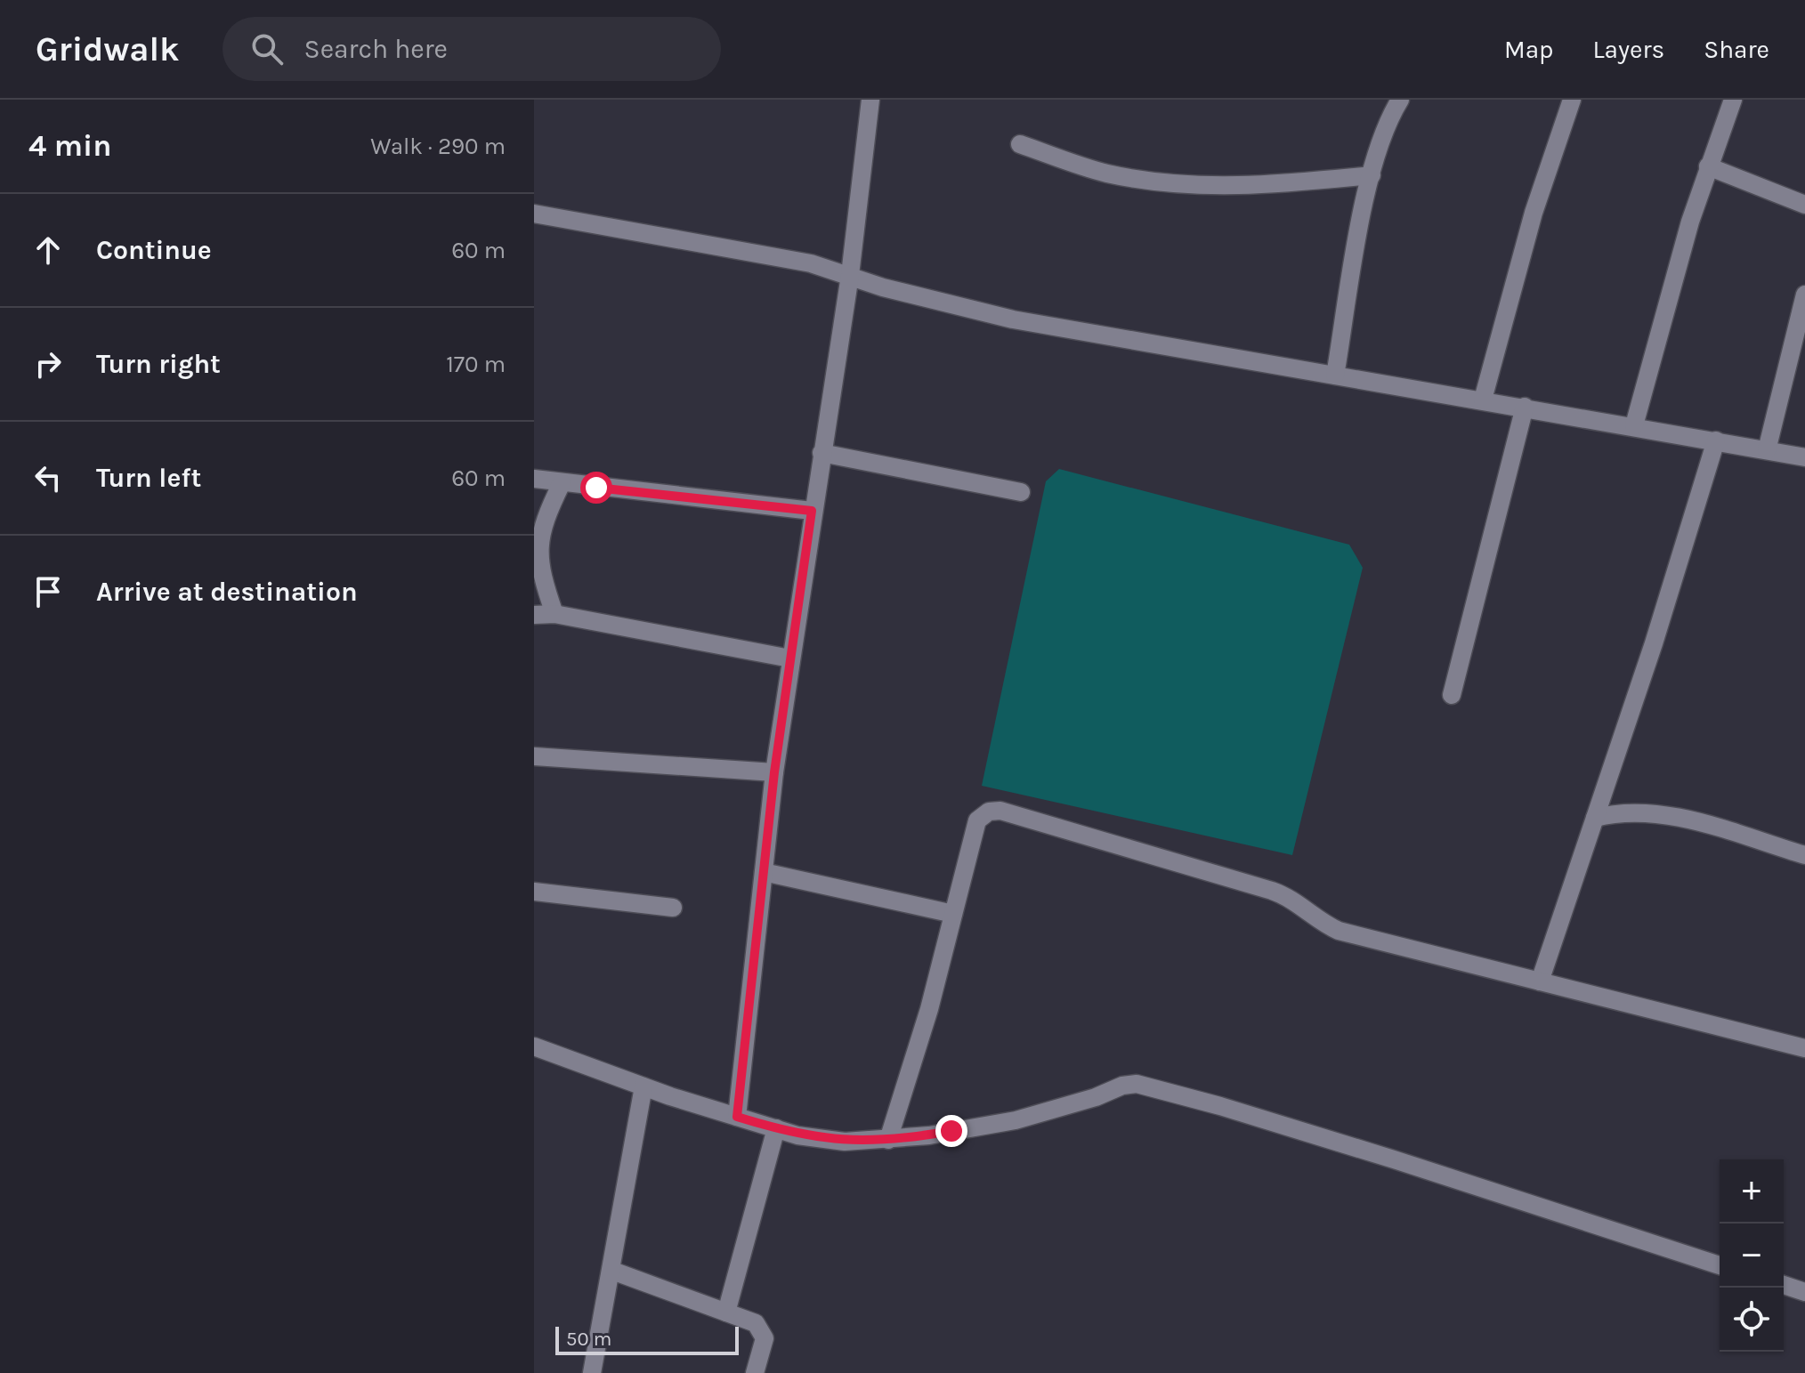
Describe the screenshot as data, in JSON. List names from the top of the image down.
{
  "scale_bar": "50 m",
  "page": {
    "header": "Gridwalk",
    "search": "Search here",
    "nav": ["Map", "Layers", "Share"],
    "heading": ["4 min", "Walk · 290 m"],
    "list": [
      ["Continue", "60 m"],
      ["Turn right", "170 m"],
      ["Turn left", "60 m"],
      "Arrive at destination"
    ],
    "map_buttons": ["+", "−"],
    "scale": "50 m"
  }
}
